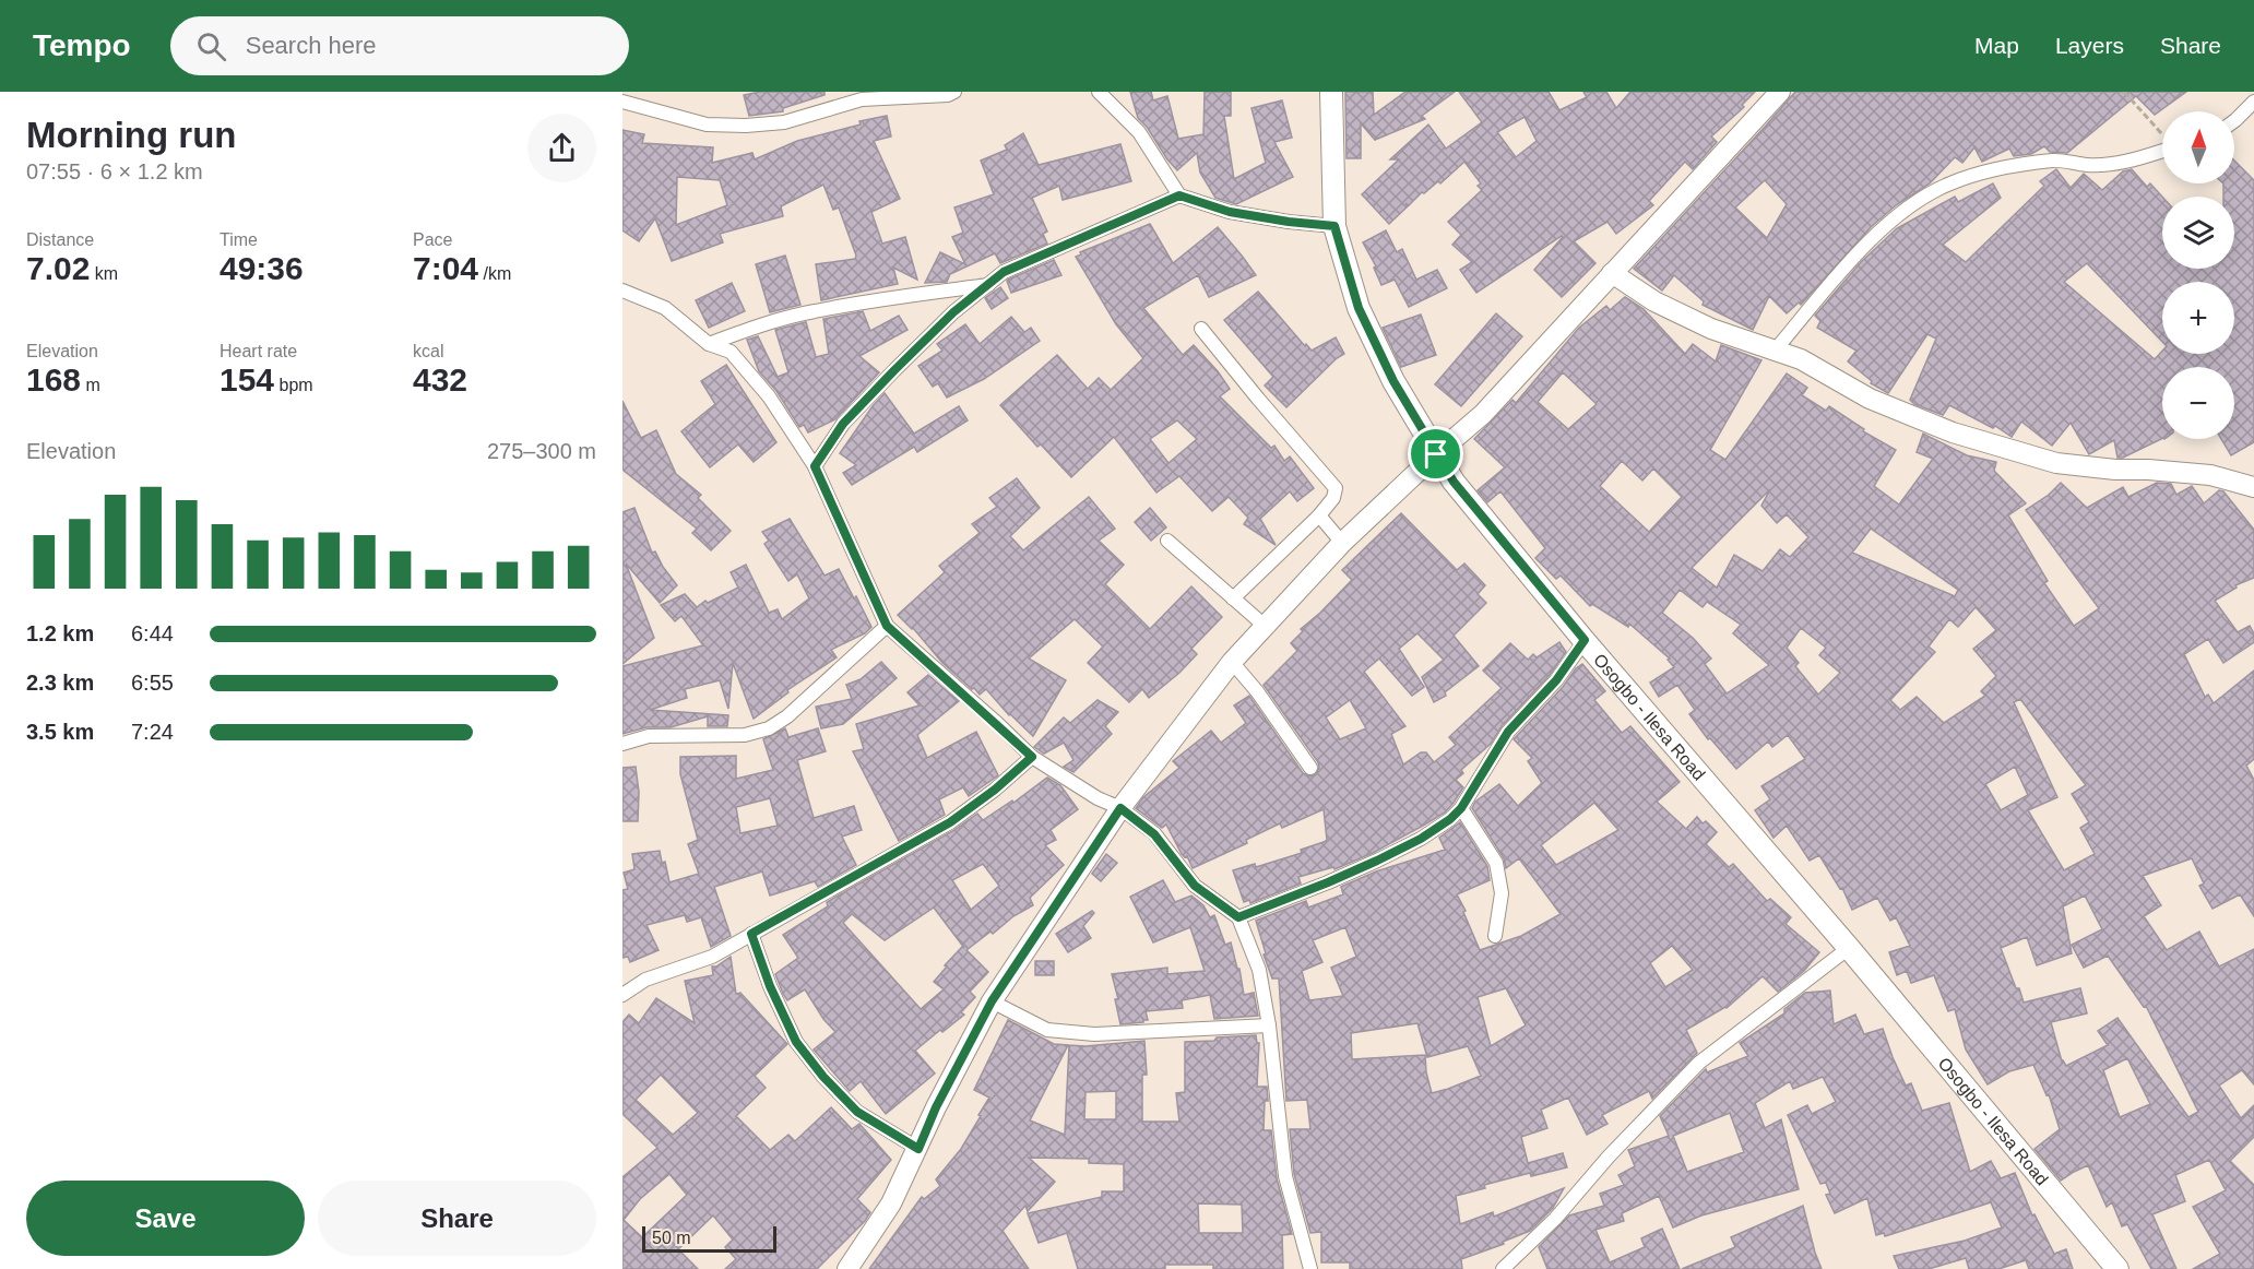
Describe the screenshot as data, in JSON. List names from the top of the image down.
{
  "streets": {
    "main road": ["Osogbo - Ilesa Road"]
  },
  "scale_bar": "50 m",
  "north": "top",
  "page": {
    "header": "Tempo",
    "search": "Search here",
    "nav": ["Map", "Layers", "Share"],
    "heading": ["Morning run", "07:55 · 6 × 1.2 km"],
    "map_buttons": ["+", "−"],
    "stats": [
      ["Distance", "7.02 km"],
      ["Time", "49:36"],
      ["Pace", "7:04 /km"],
      ["Elevation", "168 m"],
      ["Heart rate", "154 bpm"],
      ["kcal", "432"]
    ],
    "chart": ["Elevation", "275–300 m"],
    "list": [
      {
        "name": "1.2 km",
        "note": "6:44"
      },
      {
        "name": "2.3 km",
        "note": "6:55"
      },
      {
        "name": "3.5 km",
        "note": "7:24"
      }
    ],
    "buttons": ["Save", "Share"],
    "scale": "50 m"
  }
}
